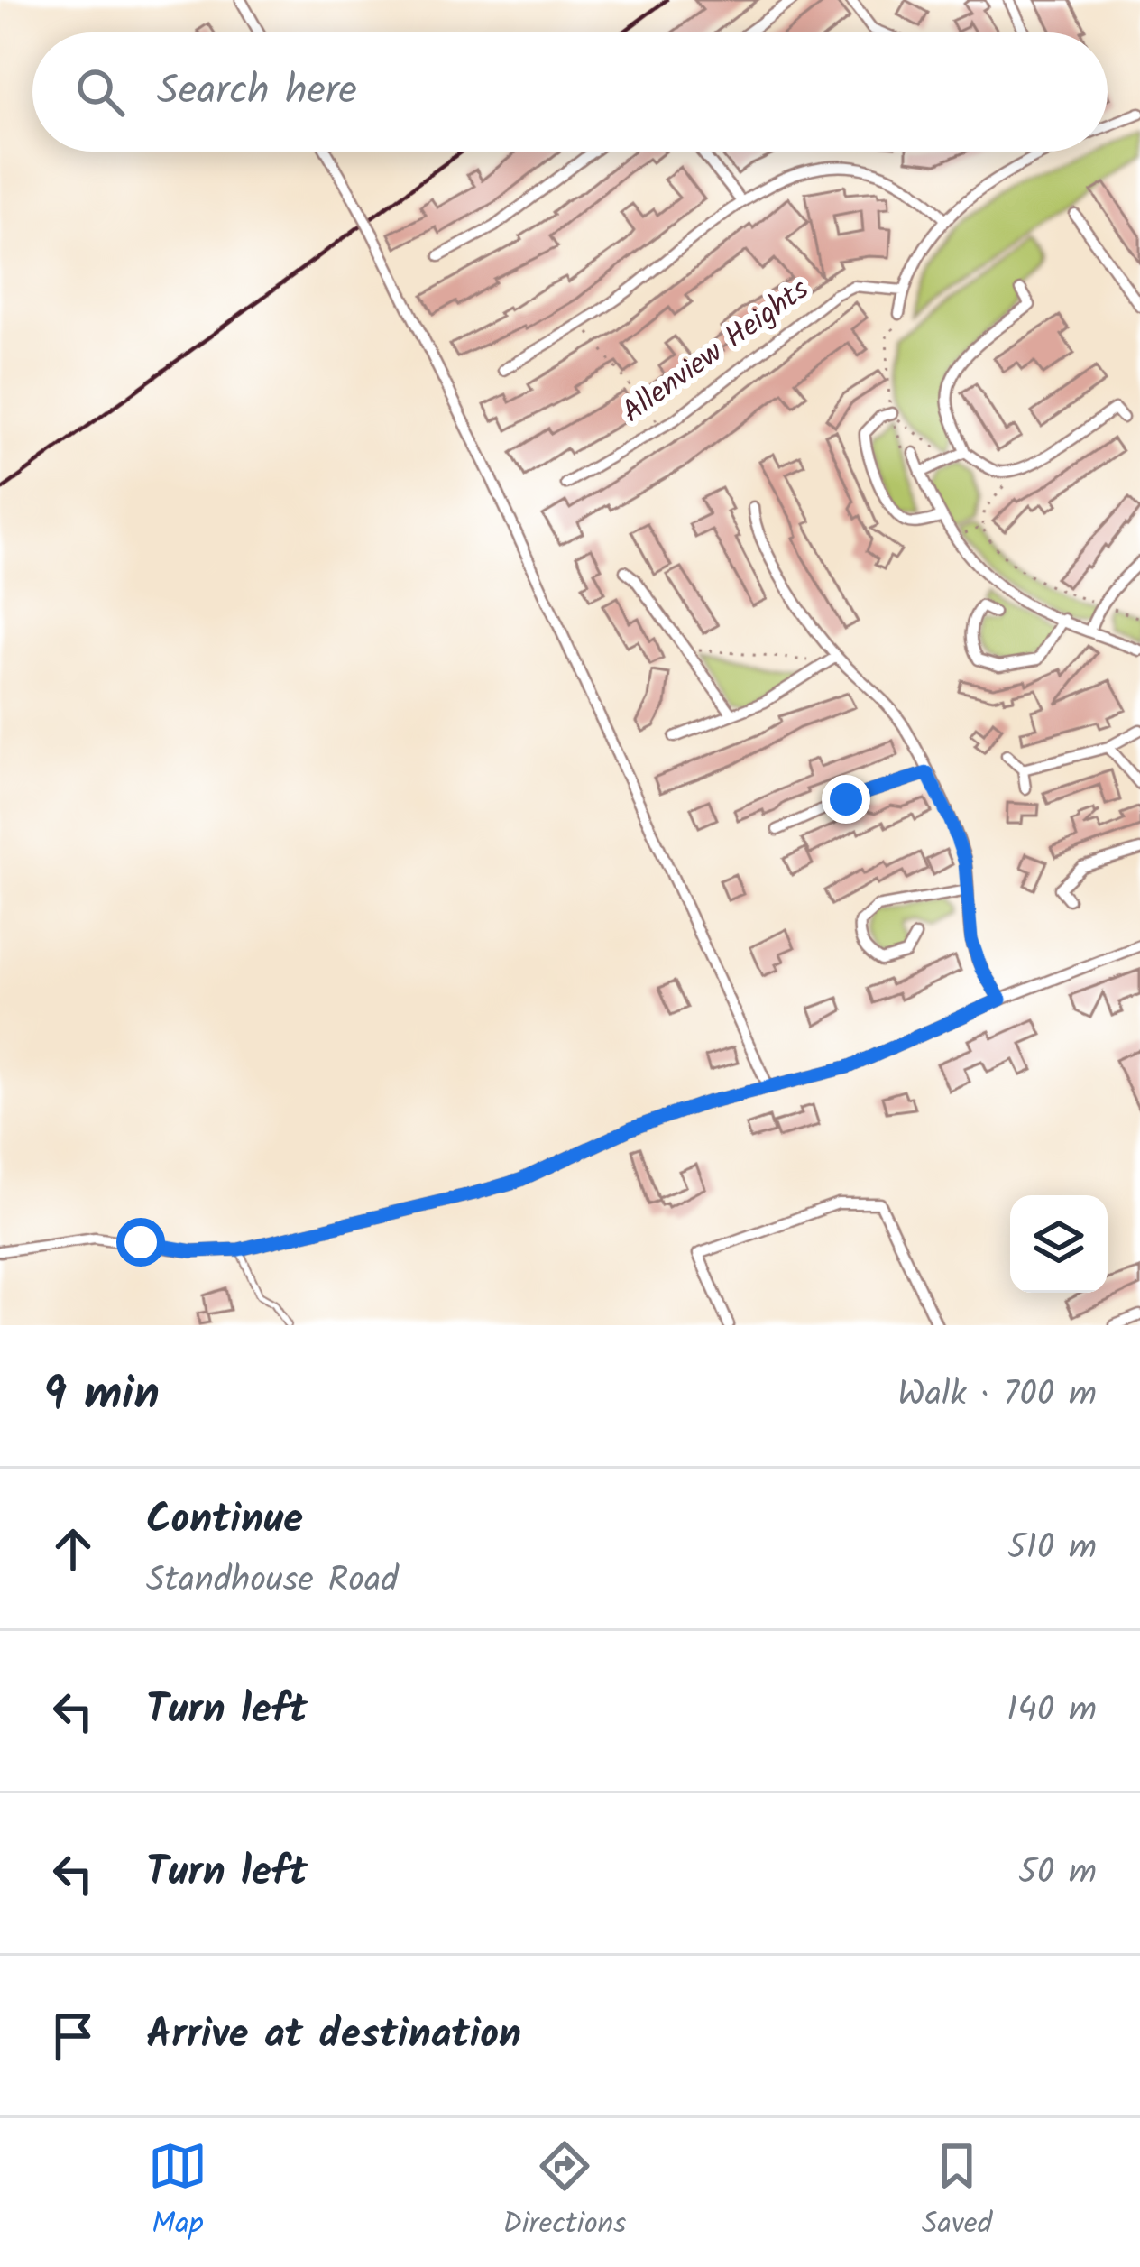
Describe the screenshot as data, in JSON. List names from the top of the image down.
{
  "streets": {
    "street": ["Allenview Heights"]
  },
  "page": {
    "search": "Search here",
    "heading": ["9 min", "Walk · 700 m"],
    "list": [
      ["Continue", "Standhouse Road", "510 m"],
      ["Turn left", "140 m"],
      ["Turn left", "50 m"],
      "Arrive at destination"
    ],
    "nav": ["Map", "Directions", "Saved"]
  }
}
